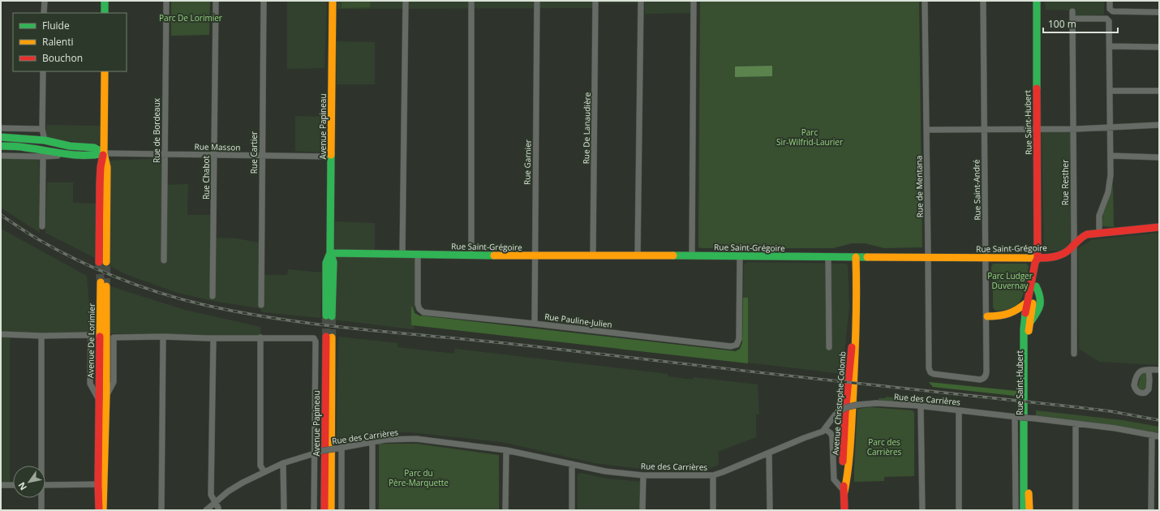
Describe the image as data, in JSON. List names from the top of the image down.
{
  "streets": {
    "street": [
      "Rue Saint-Hubert",
      "Avenue Papineau",
      "Rue De Lanaudière",
      "Rue de Bordeaux",
      "Rue Masson",
      "Rue Cartier",
      "Rue Garnier",
      "Rue Chabot",
      "Rue Resther",
      "Rue de Mentana",
      "Rue Saint-André",
      "Rue Saint-Grégoire",
      "Rue Pauline-Julien",
      "Avenue De Lorimier",
      "Rue des Carrières",
      "Avenue Christophe-Colomb"
    ]
  },
  "crossings": [
    ["Rue Saint-Hubert", "Rue Saint-Grégoire"],
    ["Rue Saint-Hubert", "Rue des Carrières"],
    ["Avenue Papineau", "Rue Masson"],
    ["Avenue Papineau", "Rue Saint-Grégoire"],
    ["Avenue Papineau", "Rue des Carrières"],
    ["Rue De Lanaudière", "Rue Saint-Grégoire"],
    ["Rue de Bordeaux", "Rue Masson"],
    ["Rue Masson", "Rue Cartier"],
    ["Rue Masson", "Rue Chabot"],
    ["Rue Garnier", "Rue Saint-Grégoire"],
    ["Rue Garnier", "Rue Pauline-Julien"],
    ["Rue Resther", "Rue Saint-Grégoire"],
    ["Rue de Mentana", "Rue Saint-André"],
    ["Rue de Mentana", "Rue Saint-Grégoire"],
    ["Rue Saint-André", "Rue Saint-Grégoire"],
    ["Rue Saint-Grégoire", "Rue Pauline-Julien"],
    ["Rue Saint-Grégoire", "Avenue Christophe-Colomb"],
    ["Rue des Carrières", "Avenue Christophe-Colomb"]
  ],
  "parks": [
    "Parc De Lorimier",
    "Parc Sir-Wilfrid-Laurier",
    "Parc Ludger Duvernay",
    "Parc des Carrières",
    "Parc du Père-Marquette"
  ],
  "legend": ["Fluide", "Ralenti", "Bouchon"],
  "scale_bar": "100 m",
  "north": "bottom left"
}
